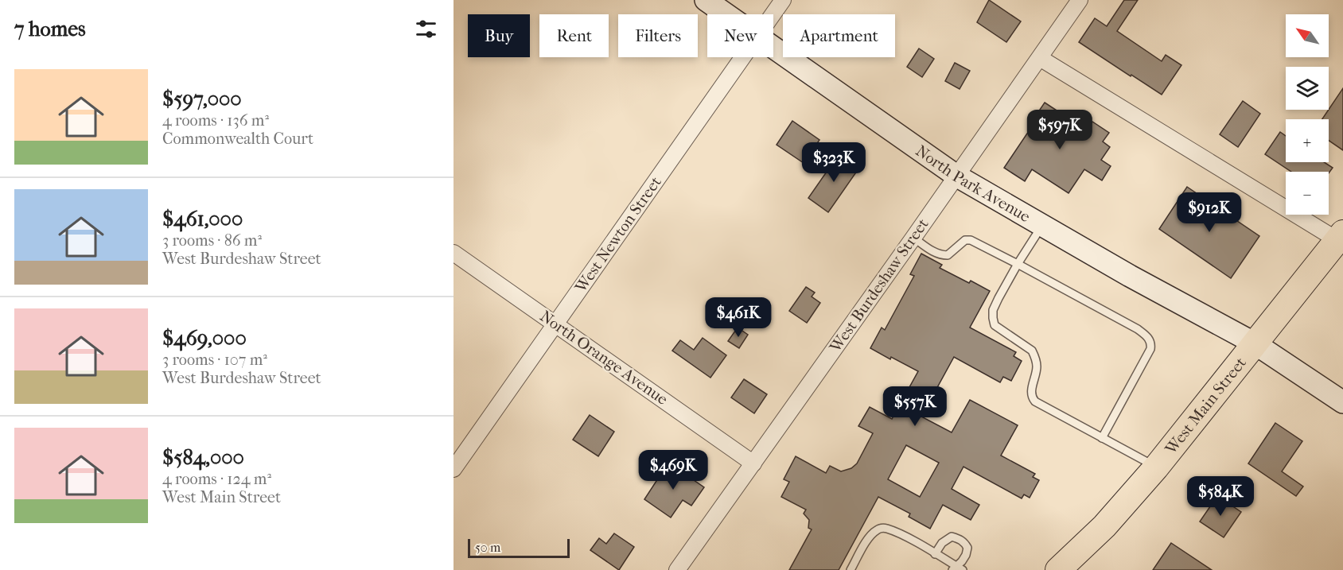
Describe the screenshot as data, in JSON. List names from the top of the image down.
{
  "streets": {
    "main road": ["West Main Street"],
    "street": [
      "North Park Avenue",
      "West Newton Street",
      "West Burdeshaw Street",
      "North Orange Avenue"
    ]
  },
  "crossings": [
    ["North Park Avenue", "West Burdeshaw Street"],
    ["North Park Avenue", "West Main Street"],
    ["West Newton Street", "North Orange Avenue"],
    ["West Burdeshaw Street", "North Orange Avenue"]
  ],
  "scale_bar": "50 m",
  "north": "top left",
  "page": {
    "heading": "7 homes",
    "map_buttons": ["+", "−"],
    "chip": [
      "Buy",
      "Rent",
      "Filters",
      "New",
      "Apartment"
    ],
    "list": [
      {
        "name": "$597,000",
        "note": "4 rooms · 136 m² · Commonwealth Court"
      },
      {
        "name": "$461,000",
        "note": "3 rooms · 86 m² · West Burdeshaw Street"
      },
      {
        "name": "$469,000",
        "note": "3 rooms · 107 m² · West Burdeshaw Street"
      },
      {
        "name": "$584,000",
        "note": "4 rooms · 124 m² · West Main Street"
      }
    ],
    "price": [
      "$597K",
      "$323K",
      "$912K",
      "$461K",
      "$557K",
      "$469K",
      "$584K"
    ],
    "scale": "50 m"
  }
}
